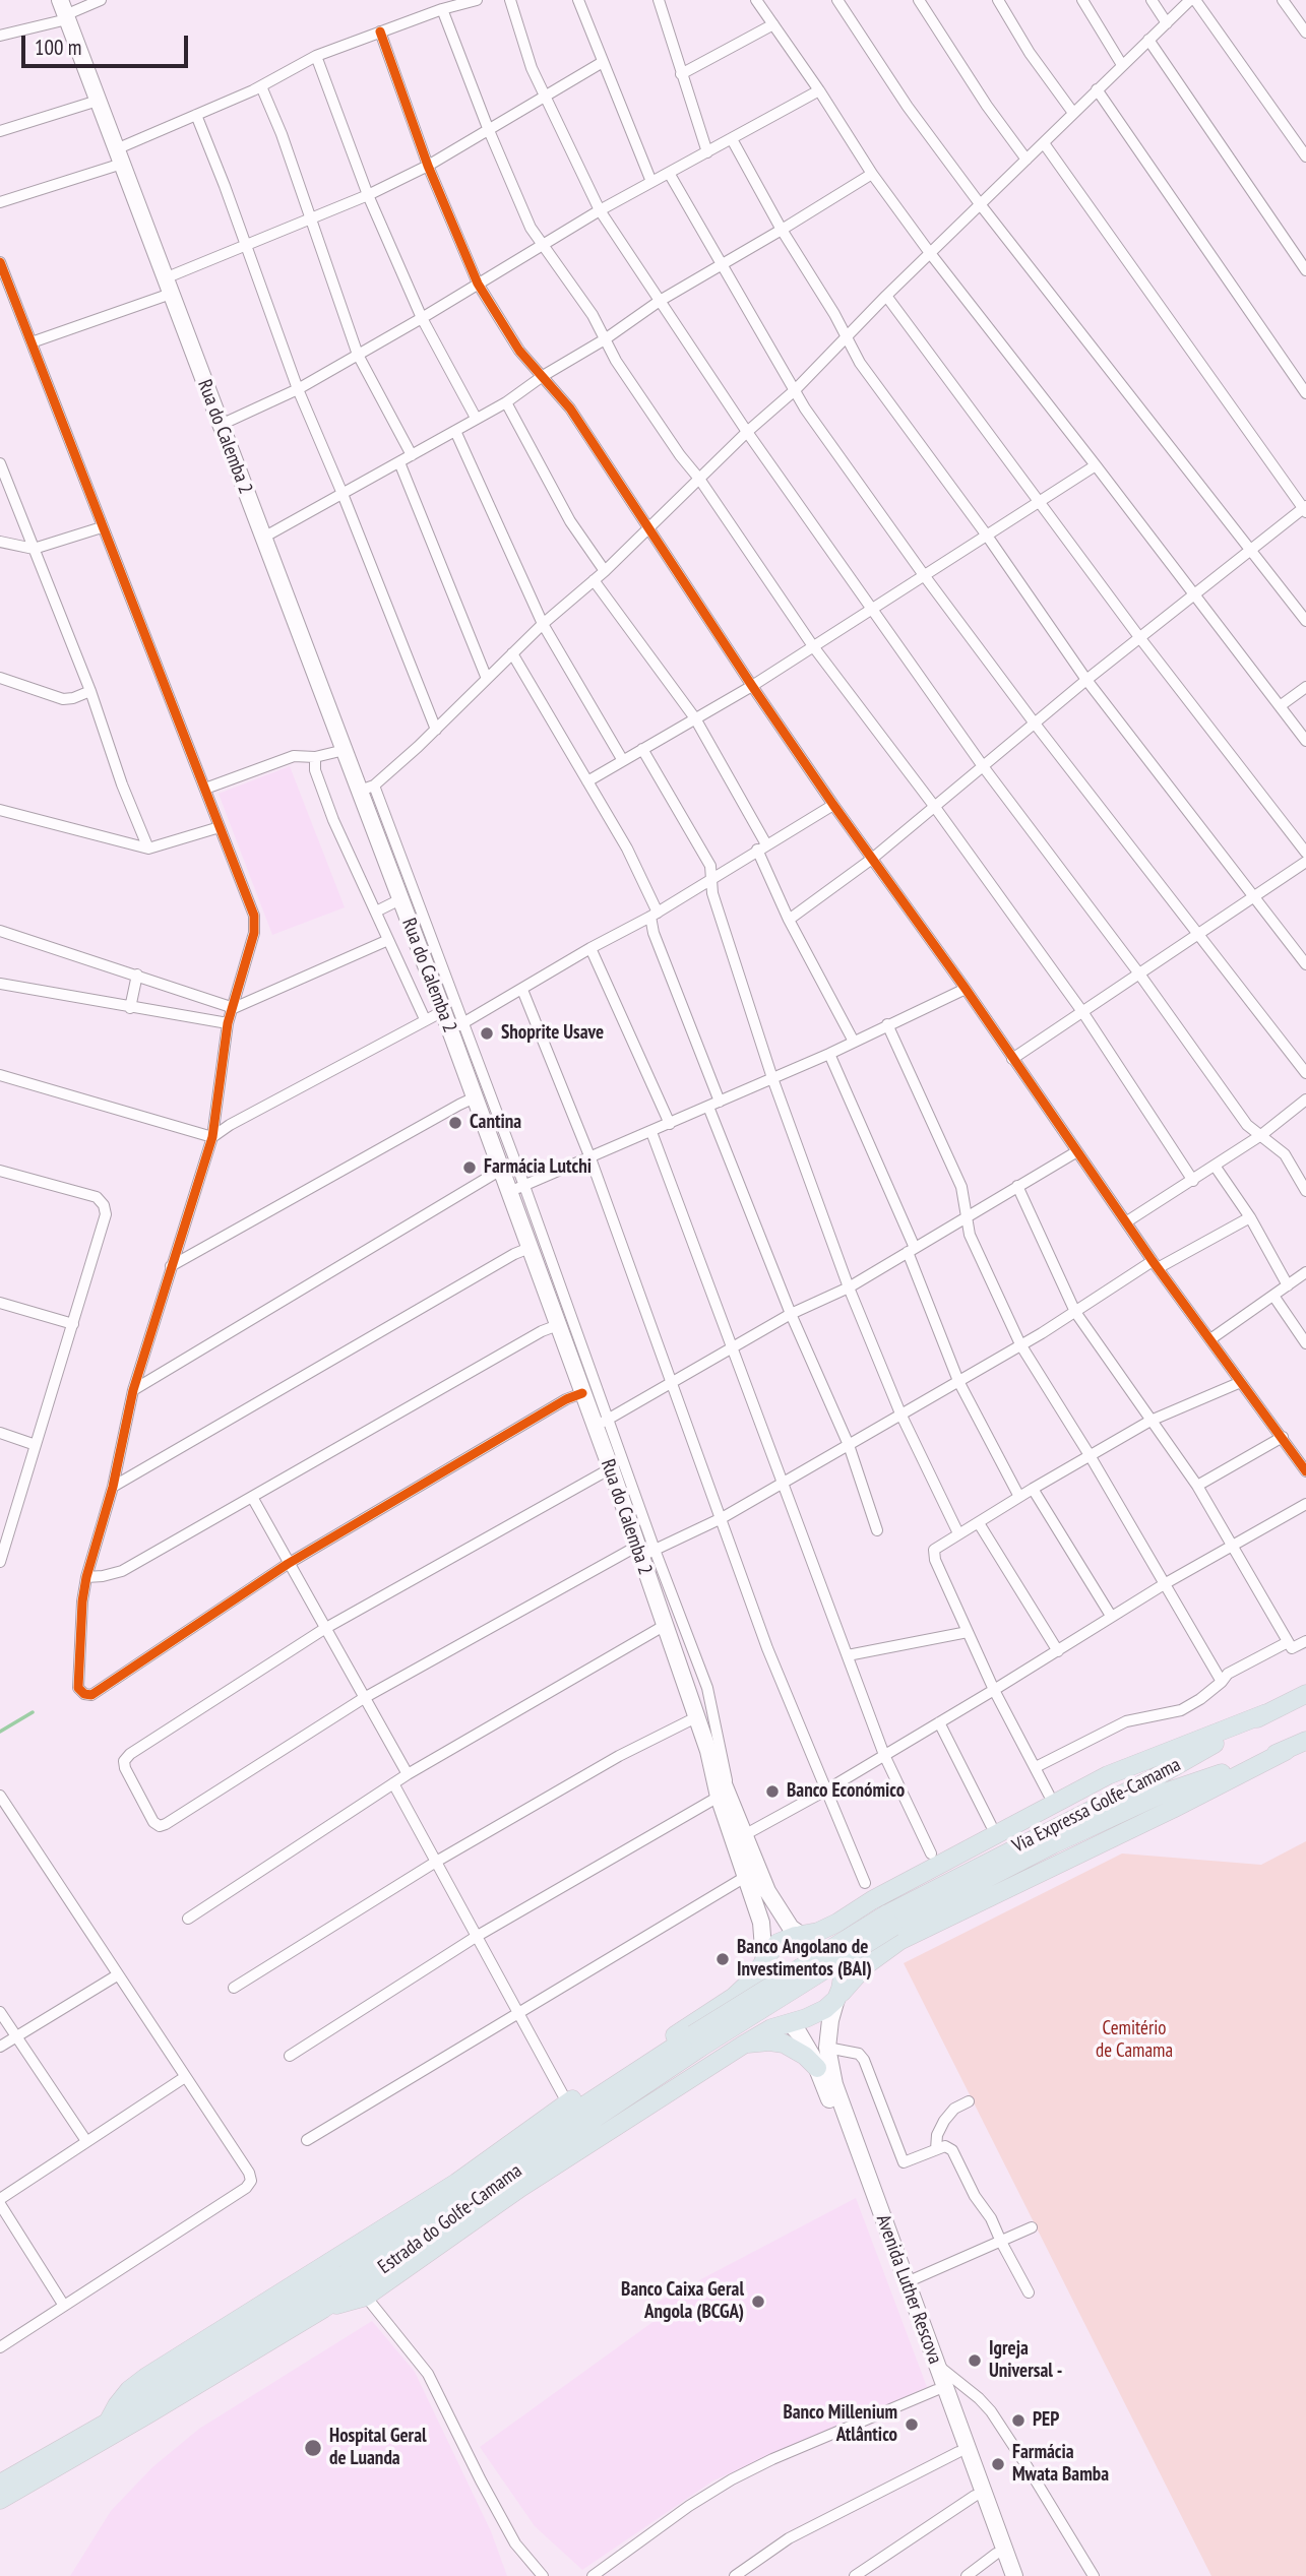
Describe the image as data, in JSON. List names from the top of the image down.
{
  "streets": {
    "highway": ["Via Expressa Golfe-Camama", "Estrada do Golfe-Camama"],
    "main road": ["Rua do Calemba 2", "Avenida Luther Rescova"]
  },
  "crossings": [
    ["Via Expressa Golfe-Camama", "Estrada do Golfe-Camama"]
  ],
  "parks": ["Cemitério de Camama"],
  "places": [
    "Shoprite Usave",
    "Cantina",
    "Farmácia Lutchi",
    "Banco Económico",
    "Banco Angolano de Investimentos (BAI)",
    "Banco Caixa Geral Angola (BCGA)",
    "Igreja Universal -",
    "PEP",
    "Banco Millenium Atlântico",
    "Hospital Geral de Luanda",
    "Farmácia Mwata Bamba"
  ],
  "scale_bar": "100 m"
}
